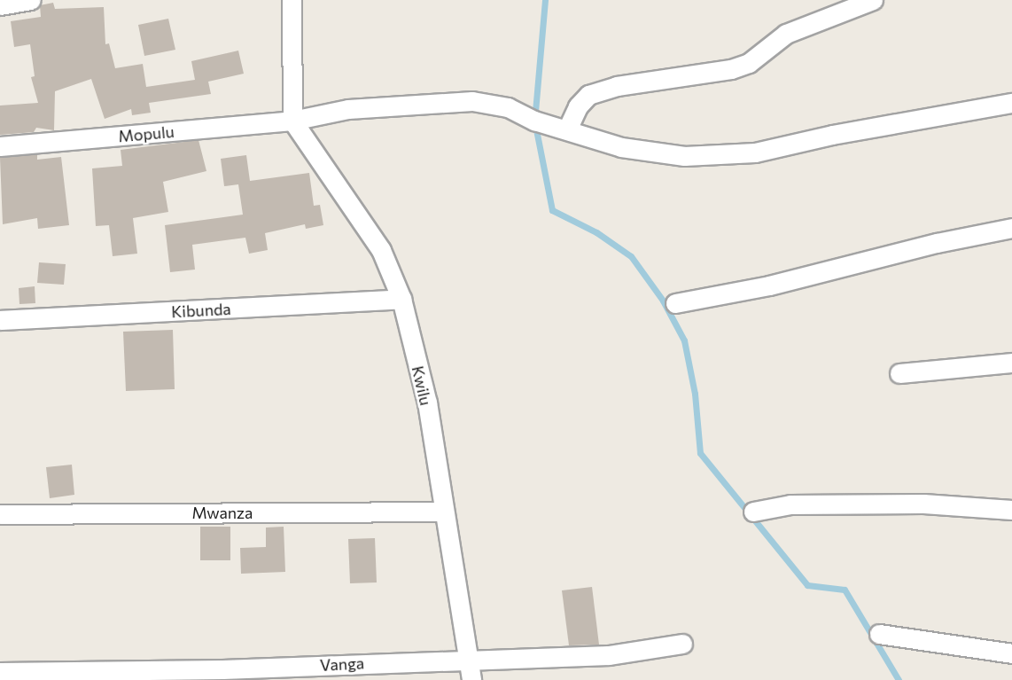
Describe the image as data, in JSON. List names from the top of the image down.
{
  "streets": {
    "street": [
      "Mopulu",
      "Kibunda",
      "Kwilu",
      "Mwanza",
      "Vanga"
    ]
  },
  "crossings": [
    ["Mopulu", "Kwilu"],
    ["Kibunda", "Kwilu"],
    ["Kwilu", "Mwanza"],
    ["Kwilu", "Vanga"]
  ]
}
